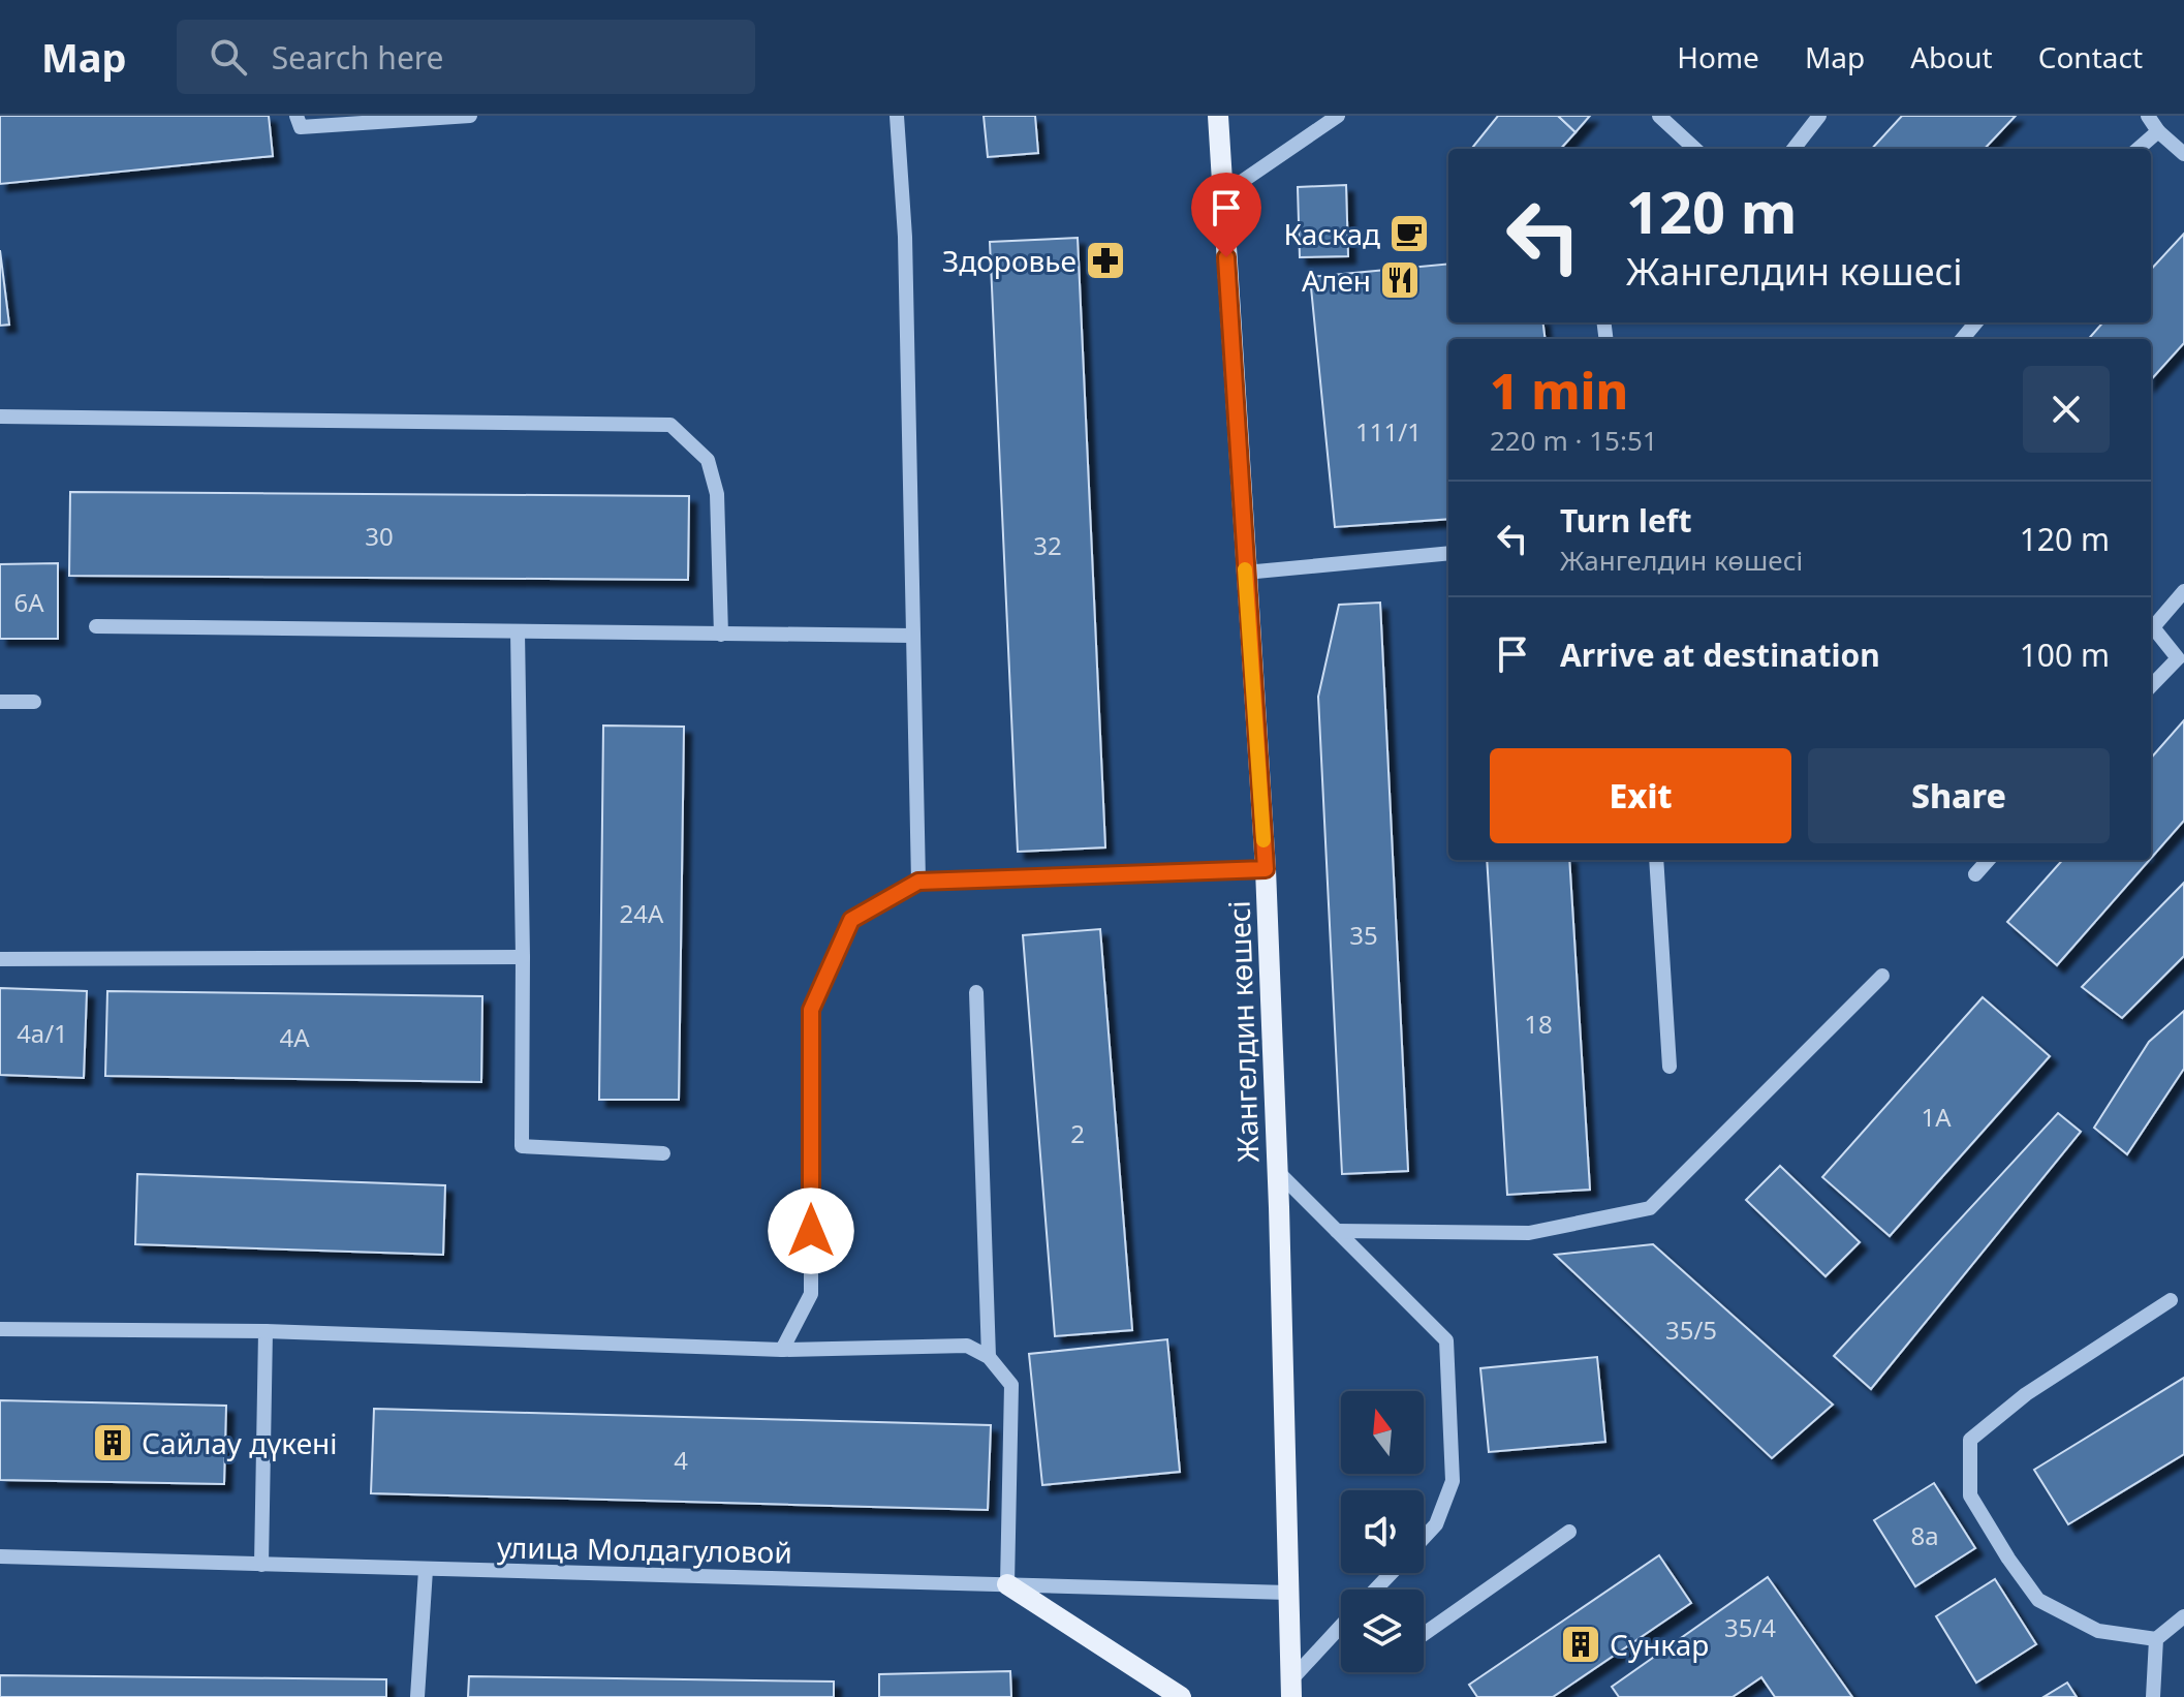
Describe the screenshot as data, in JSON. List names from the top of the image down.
{
  "streets": {
    "main road": ["Жангелдин көшесі"],
    "street": ["улица Молдагуловой"]
  },
  "crossings": [
    ["Жангелдин көшесі", "улица Молдагуловой"]
  ],
  "places": {
    "cafe": ["Каскад"],
    "pharmacy": ["Здоровье"],
    "restaurant": ["Ален"],
    "building": ["Сайлау дүкені", "Сункар"]
  },
  "house_numbers": [
    "111/1",
    "30",
    "32",
    "6А",
    "24А",
    "35",
    "18",
    "4а/1",
    "4А",
    "1А",
    "2",
    "35/5",
    "4",
    "8а",
    "35/4"
  ],
  "north": "top",
  "page": {
    "header": "Map",
    "search": "Search here",
    "nav": [
      "Home",
      "Map",
      "About",
      "Contact"
    ],
    "turn": ["120 m", "Жангелдин көшесі"],
    "heading": ["1 min", "220 m · 15:51"],
    "list": [
      {
        "name": "Turn left",
        "note": "Жангелдин көшесі",
        "value": "120 m"
      },
      {
        "name": "Arrive at destination",
        "value": "100 m"
      }
    ],
    "buttons": ["Exit", "Share"]
  }
}
